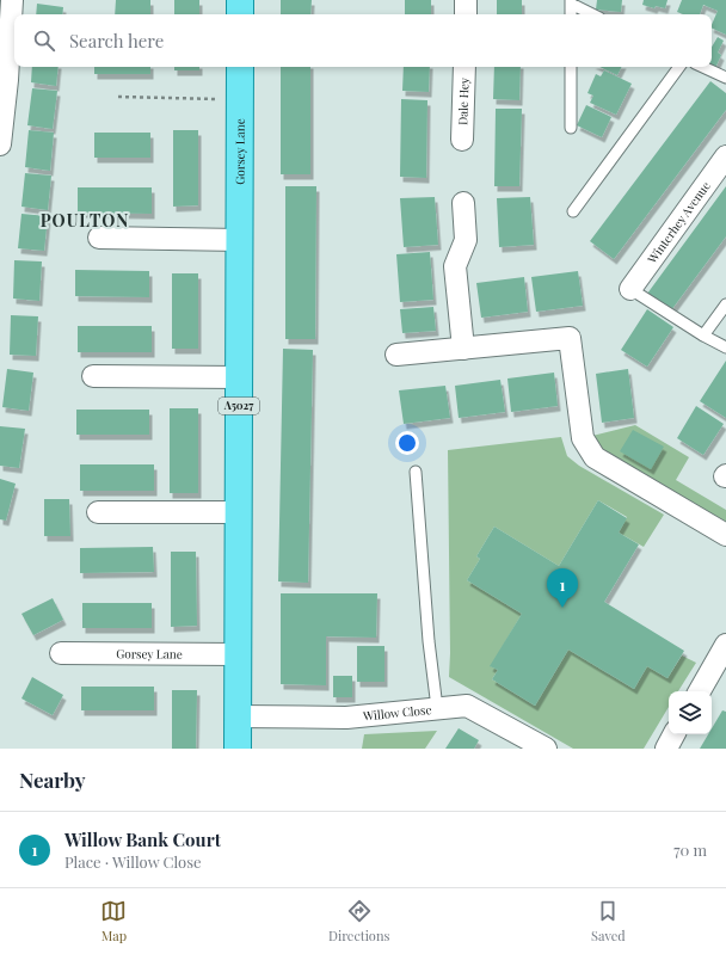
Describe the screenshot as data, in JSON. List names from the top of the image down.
{
  "streets": {
    "main road": ["Gorsey Lane", "A5027"],
    "street": ["Dale Hey", "Winterhey Avenue", "Willow Close"]
  },
  "crossings": [
    ["Gorsey Lane", "Willow Close"]
  ],
  "districts": ["POULTON"],
  "page": {
    "search": "Search here",
    "pins": "1",
    "heading": "Nearby",
    "list": [
      {
        "mark": "1",
        "name": "Willow Bank Court",
        "note": "Place · Willow Close",
        "value": "70 m"
      }
    ],
    "nav": ["Map", "Directions", "Saved"]
  }
}
